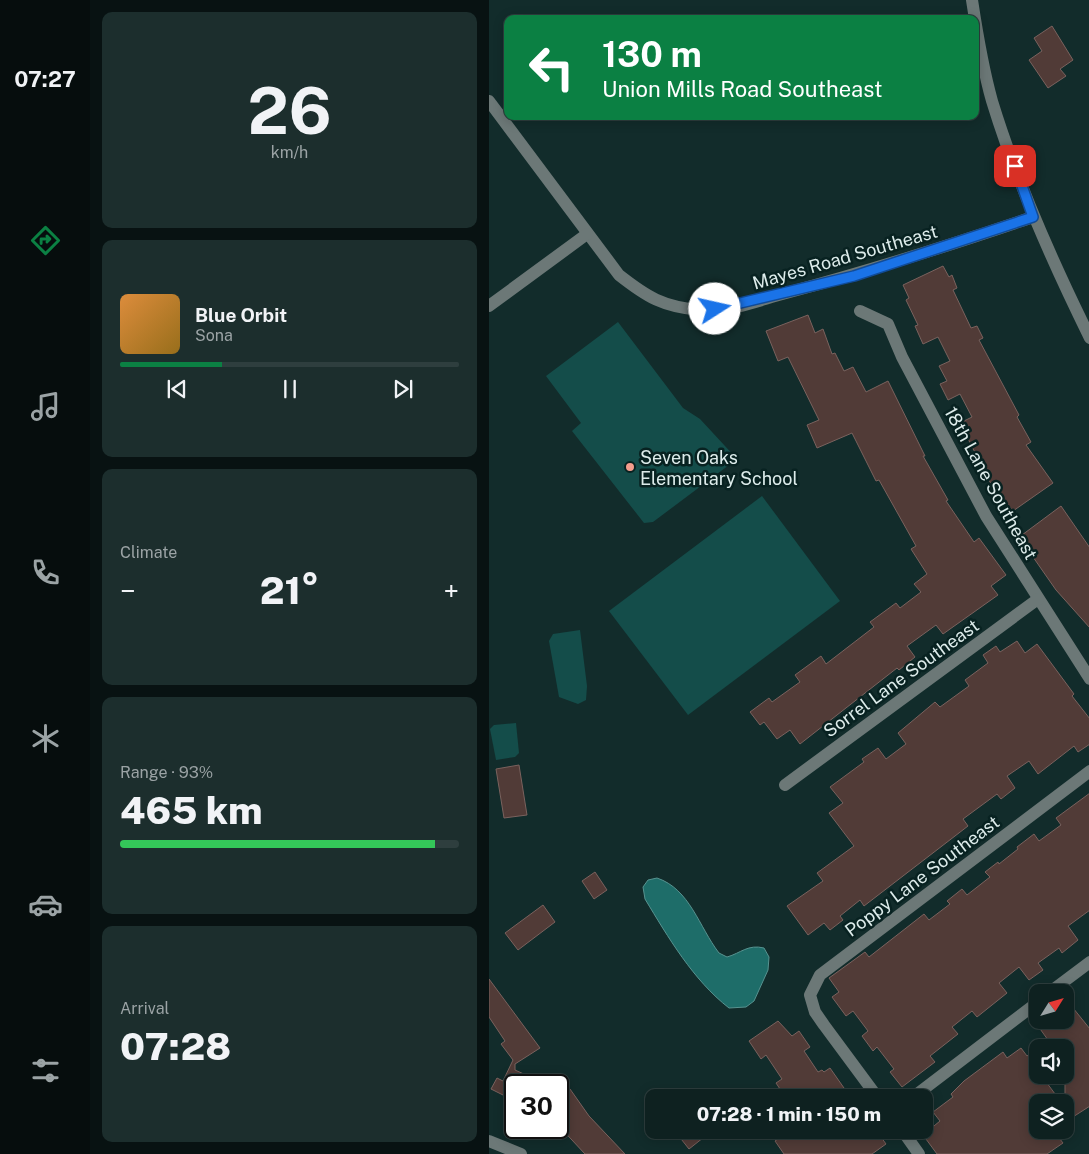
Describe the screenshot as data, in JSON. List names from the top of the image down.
{
  "streets": {
    "street": [
      "Mayes Road Southeast",
      "18th Lane Southeast",
      "Sorrel Lane Southeast",
      "Poppy Lane Southeast"
    ]
  },
  "crossings": [
    ["18th Lane Southeast", "Sorrel Lane Southeast"]
  ],
  "places": ["Seven Oaks Elementary School"],
  "north": "top right",
  "page": {
    "tabs": "07:27",
    "tile": [
      ["26", "km/h"],
      "Climate",
      ["Range · 93%", "465 km"],
      ["Arrival", "07:28"]
    ],
    "turn": ["130 m", "Union Mills Road Southeast"],
    "song": ["Blue Orbit", "Sona"],
    "heat": ["−", "21°", "+"],
    "limit": "30",
    "trip": "07:28 · 1 min · 150 m"
  }
}
